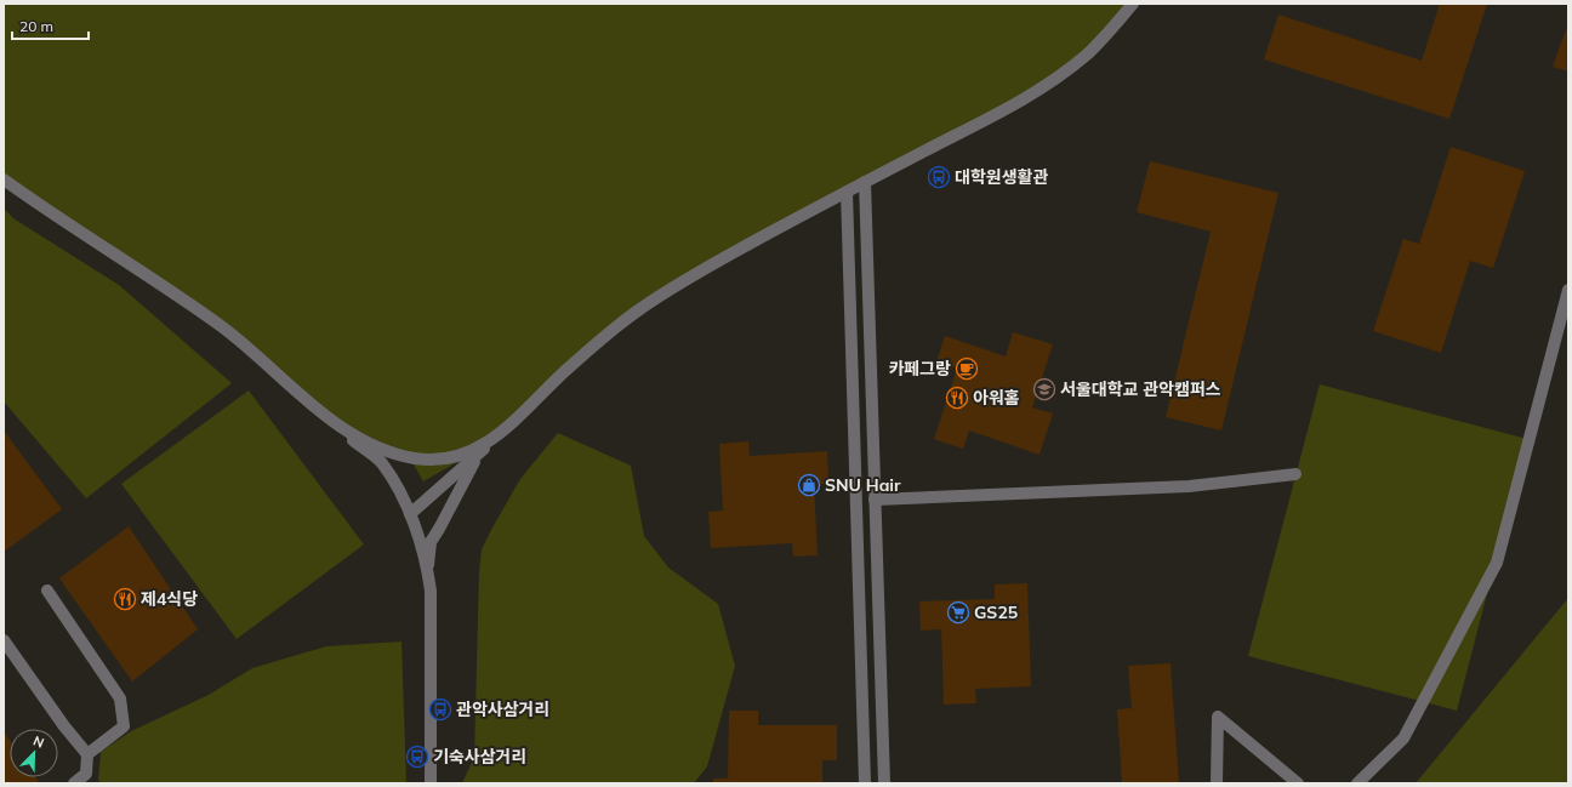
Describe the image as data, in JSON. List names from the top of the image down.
{
  "places": {
    "bus stop": ["대학원생활관", "관악사삼거리", "기숙사삼거리"],
    "cafe": ["카페그랑"],
    "school or university": ["서울대학교 관악캠퍼스"],
    "restaurant": ["아워홈", "제4식당"],
    "shop": ["SNU Hair"],
    "supermarket": ["GS25"]
  },
  "scale_bar": "20 m",
  "north": "top right"
}
